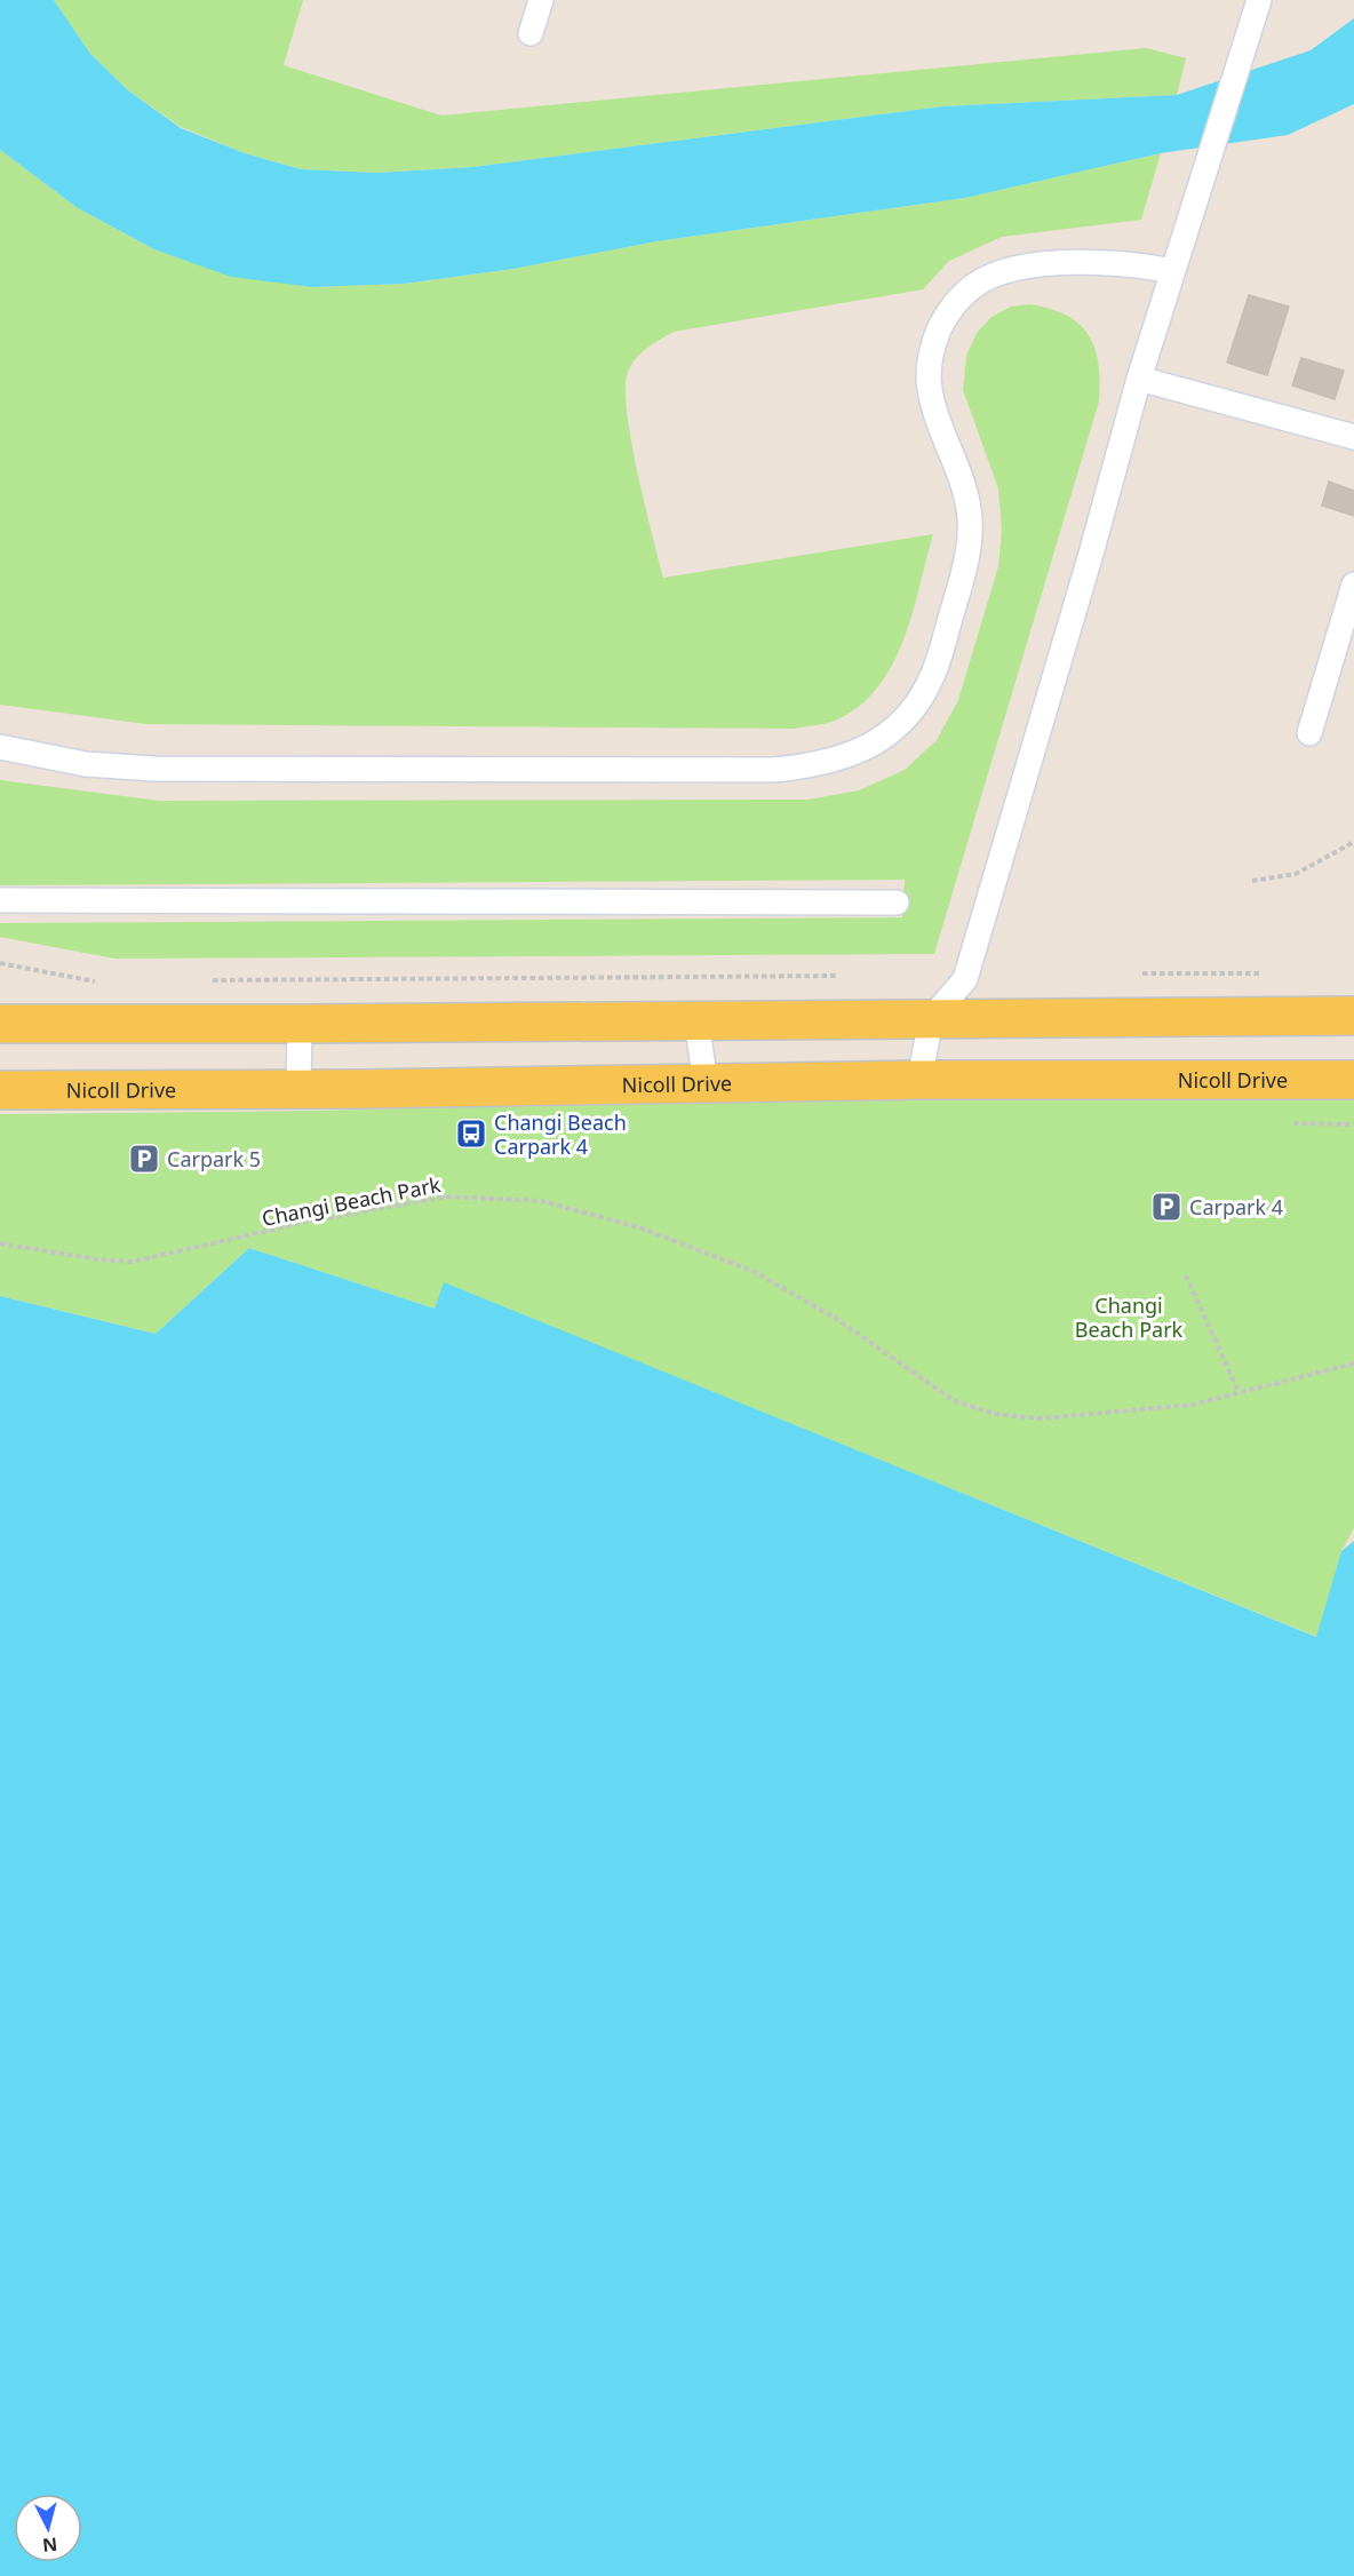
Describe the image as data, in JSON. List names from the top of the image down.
{
  "streets": {
    "main road": ["Nicoll Drive"],
    "path": ["Changi Beach Park"]
  },
  "parks": ["Changi Beach Park"],
  "places": {
    "bus stop": ["Changi Beach Carpark 4"],
    "parking": ["Carpark 5", "Carpark 4"]
  },
  "north": "bottom"
}
